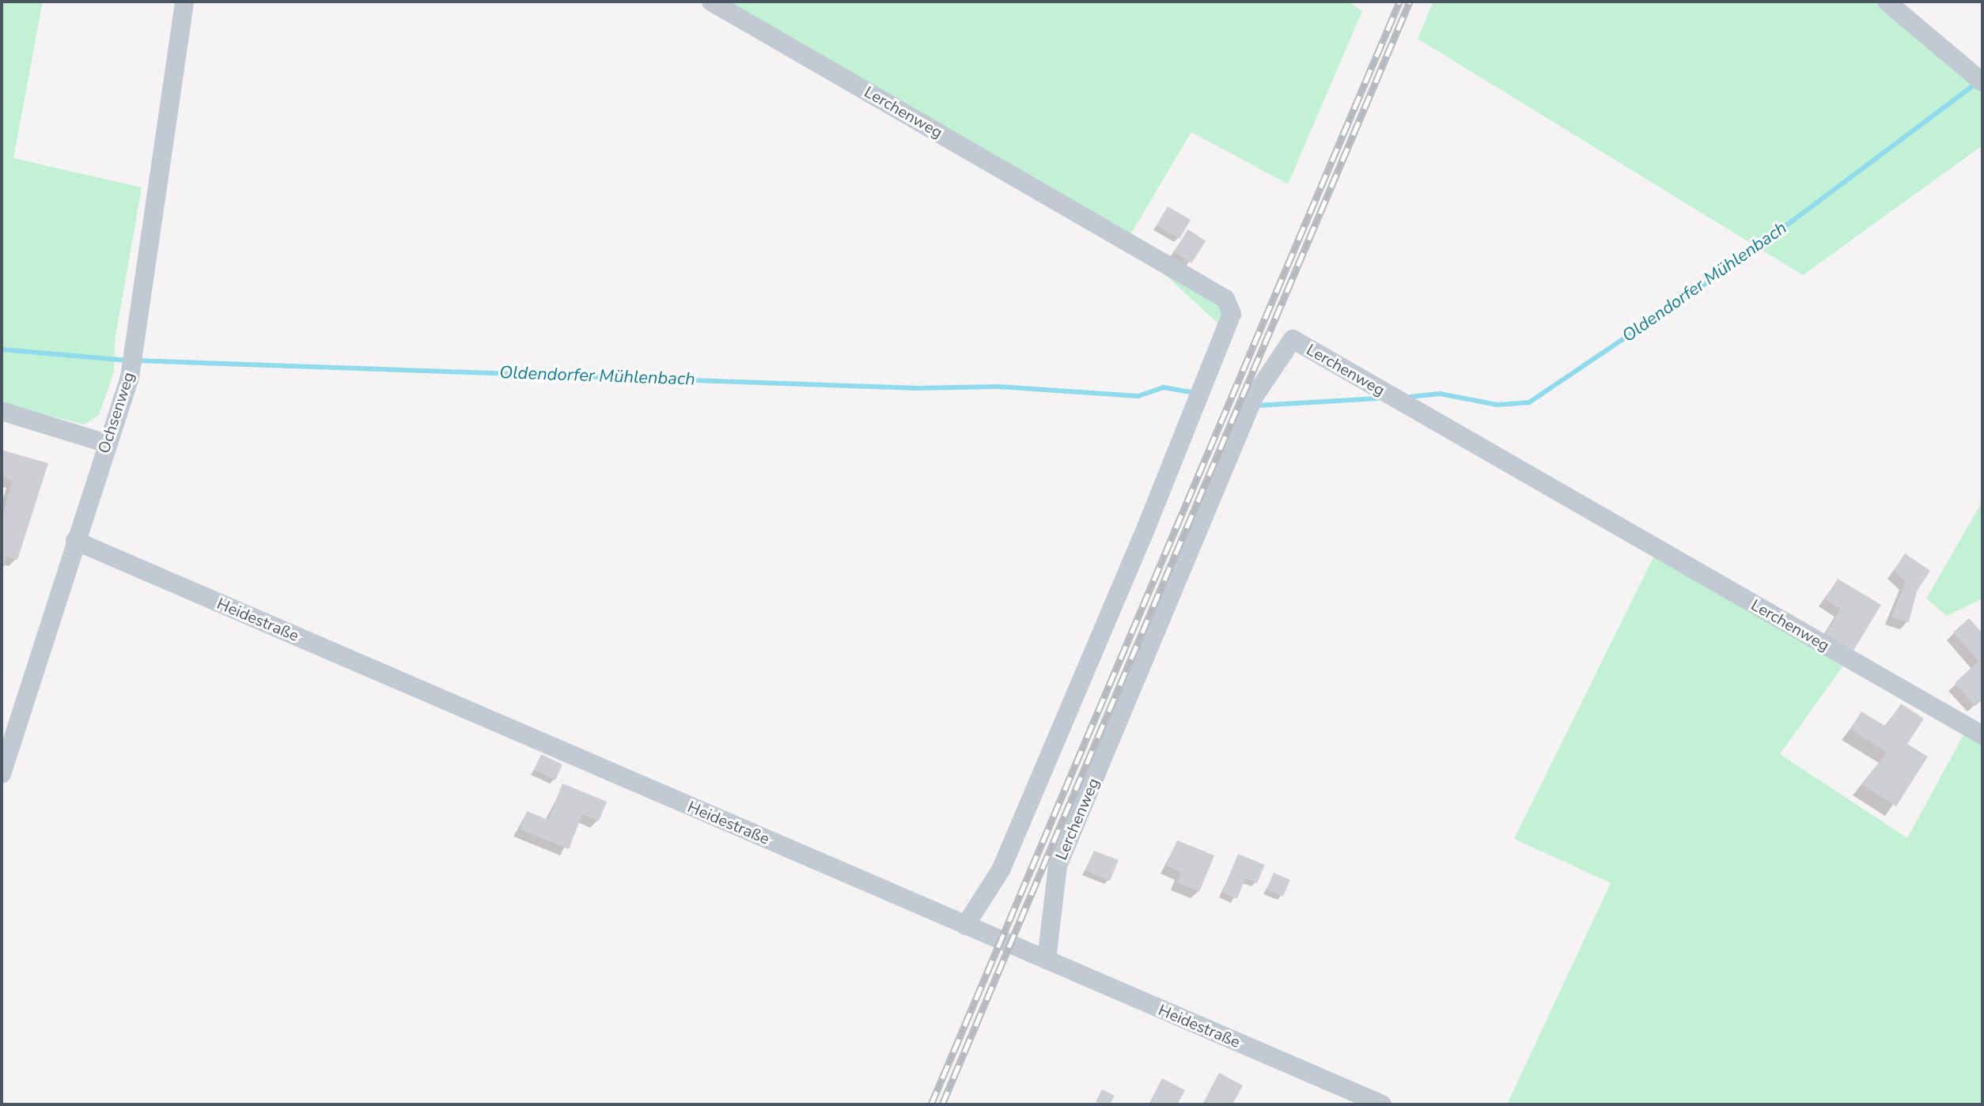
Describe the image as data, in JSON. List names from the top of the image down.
{
  "streets": {
    "street": ["Lerchenweg", "Ochsenweg", "Heidestraße"]
  },
  "crossings": [
    ["Lerchenweg", "Heidestraße"],
    ["Ochsenweg", "Heidestraße"]
  ],
  "water": ["Oldendorfer Mühlenbach"]
}
